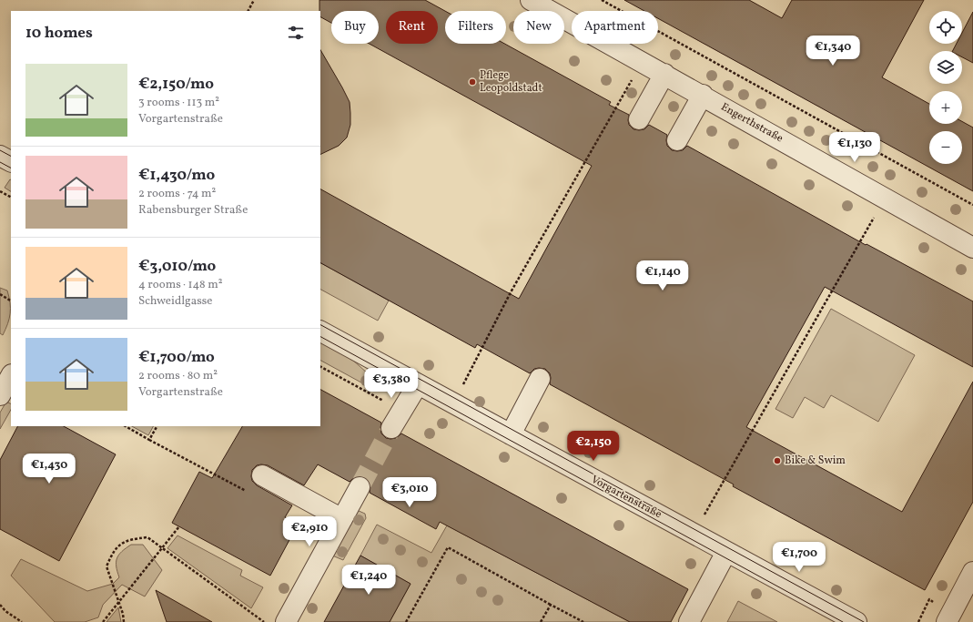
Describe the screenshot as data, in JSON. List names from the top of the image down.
{
  "streets": {
    "street": ["Engerthstraße", "Vorgartenstraße"]
  },
  "places": ["Pflege Leopoldstadt", "Bike & Swim"],
  "page": {
    "map_buttons": ["+", "−"],
    "chip": [
      "Buy",
      "Rent",
      "Filters",
      "New",
      "Apartment"
    ],
    "heading": "10 homes",
    "price": [
      "€1,340",
      "€1,130",
      "€1,140",
      "€3,380",
      "€2,150",
      "€1,430",
      "€3,010",
      "€2,910",
      "€1,700",
      "€1,240"
    ],
    "list": [
      {
        "name": "€2,150/mo",
        "note": "3 rooms · 113 m² · Vorgartenstraße"
      },
      {
        "name": "€1,430/mo",
        "note": "2 rooms · 74 m² · Rabensburger Straße"
      },
      {
        "name": "€3,010/mo",
        "note": "4 rooms · 148 m² · Schweidlgasse"
      },
      {
        "name": "€1,700/mo",
        "note": "2 rooms · 80 m² · Vorgartenstraße"
      }
    ]
  }
}
